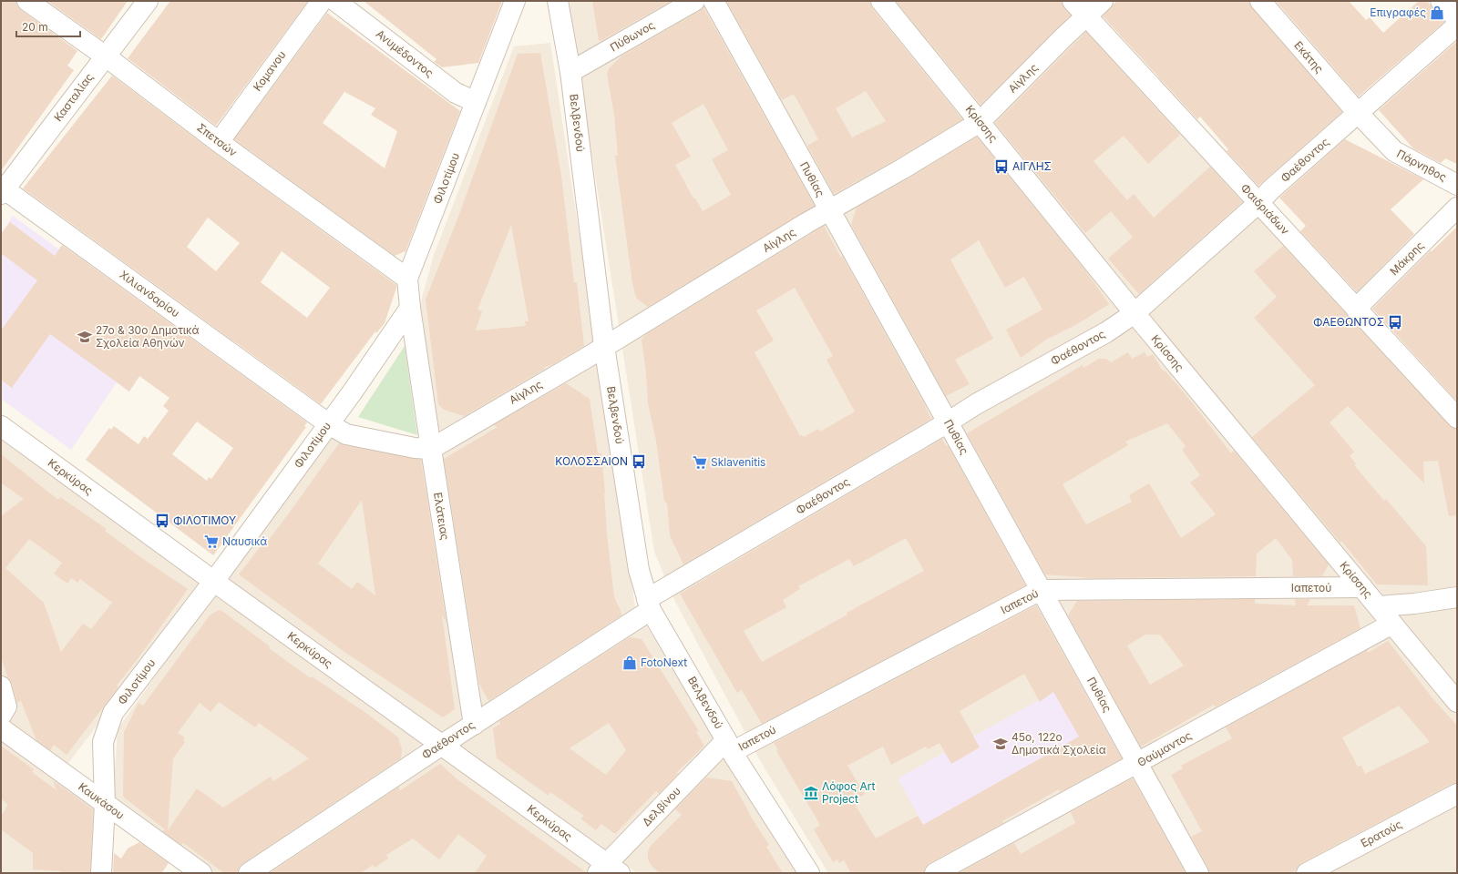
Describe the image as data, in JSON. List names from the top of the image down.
{
  "streets": {
    "street": [
      "Πύθωνος",
      "Ανυμέδοντος",
      "Εκάτης",
      "Κομανου",
      "Αίγλης",
      "Κασταλίας",
      "Βελβενδού",
      "Κρίσσης",
      "Σπετσών",
      "Φαέθοντος",
      "Πάρνηθος",
      "Φιλοτίμου",
      "Πυθίας",
      "Φαιδριάδων",
      "Μάκρης",
      "Χιλιανδαρίου",
      "Κερκύρας",
      "Ελάτειας",
      "Ιαπετού",
      "Θαύμαντος",
      "Καυκάσου",
      "Δελβίνου",
      "Ερατούς"
    ]
  },
  "crossings": [
    ["Πύθωνος", "Βελβενδού"],
    ["Ανυμέδοντος", "Φιλοτίμου"],
    ["Εκάτης", "Φαέθοντος"],
    ["Εκάτης", "Πάρνηθος"],
    ["Κομανου", "Σπετσών"],
    ["Αίγλης", "Βελβενδού"],
    ["Αίγλης", "Κρίσσης"],
    ["Αίγλης", "Πυθίας"],
    ["Αίγλης", "Φαιδριάδων"],
    ["Αίγλης", "Χιλιανδαρίου"],
    ["Αίγλης", "Ελάτειας"],
    ["Κασταλίας", "Σπετσών"],
    ["Κασταλίας", "Χιλιανδαρίου"],
    ["Βελβενδού", "Φαέθοντος"],
    ["Βελβενδού", "Ιαπετού"],
    ["Βελβενδού", "Δελβίνου"],
    ["Κρίσσης", "Φαέθοντος"],
    ["Κρίσσης", "Ιαπετού"],
    ["Κρίσσης", "Θαύμαντος"],
    ["Σπετσών", "Φιλοτίμου"],
    ["Φαέθοντος", "Πάρνηθος"],
    ["Φαέθοντος", "Πυθίας"],
    ["Φαέθοντος", "Φαιδριάδων"],
    ["Φαέθοντος", "Κερκύρας"],
    ["Φαέθοντος", "Ελάτειας"],
    ["Φιλοτίμου", "Χιλιανδαρίου"],
    ["Φιλοτίμου", "Κερκύρας"],
    ["Φιλοτίμου", "Ελάτειας"],
    ["Φιλοτίμου", "Καυκάσου"],
    ["Πυθίας", "Ιαπετού"],
    ["Πυθίας", "Θαύμαντος"],
    ["Φαιδριάδων", "Μάκρης"],
    ["Χιλιανδαρίου", "Ελάτειας"],
    ["Κερκύρας", "Δελβίνου"],
    ["Ιαπετού", "Δελβίνου"]
  ],
  "places": {
    "shop": ["Επιγραφές", "FotoNext"],
    "bus stop": [
      "ΑΙΓΛΗΣ",
      "ΦΑΕΘΩΝΤΟΣ",
      "ΚΟΛΟΣΣΑΙΟΝ",
      "ΦΙΛΟΤΙΜΟΥ"
    ],
    "school or university": ["27ο & 30ο Δημοτικά Σχολεία Αθηνών", "45ο, 122ο Δημοτικά Σχολεία"],
    "supermarket": ["Sklavenitis", "Ναυσικά"],
    "museum": ["Λόφος Art Project"]
  },
  "scale_bar": "20 m"
}
